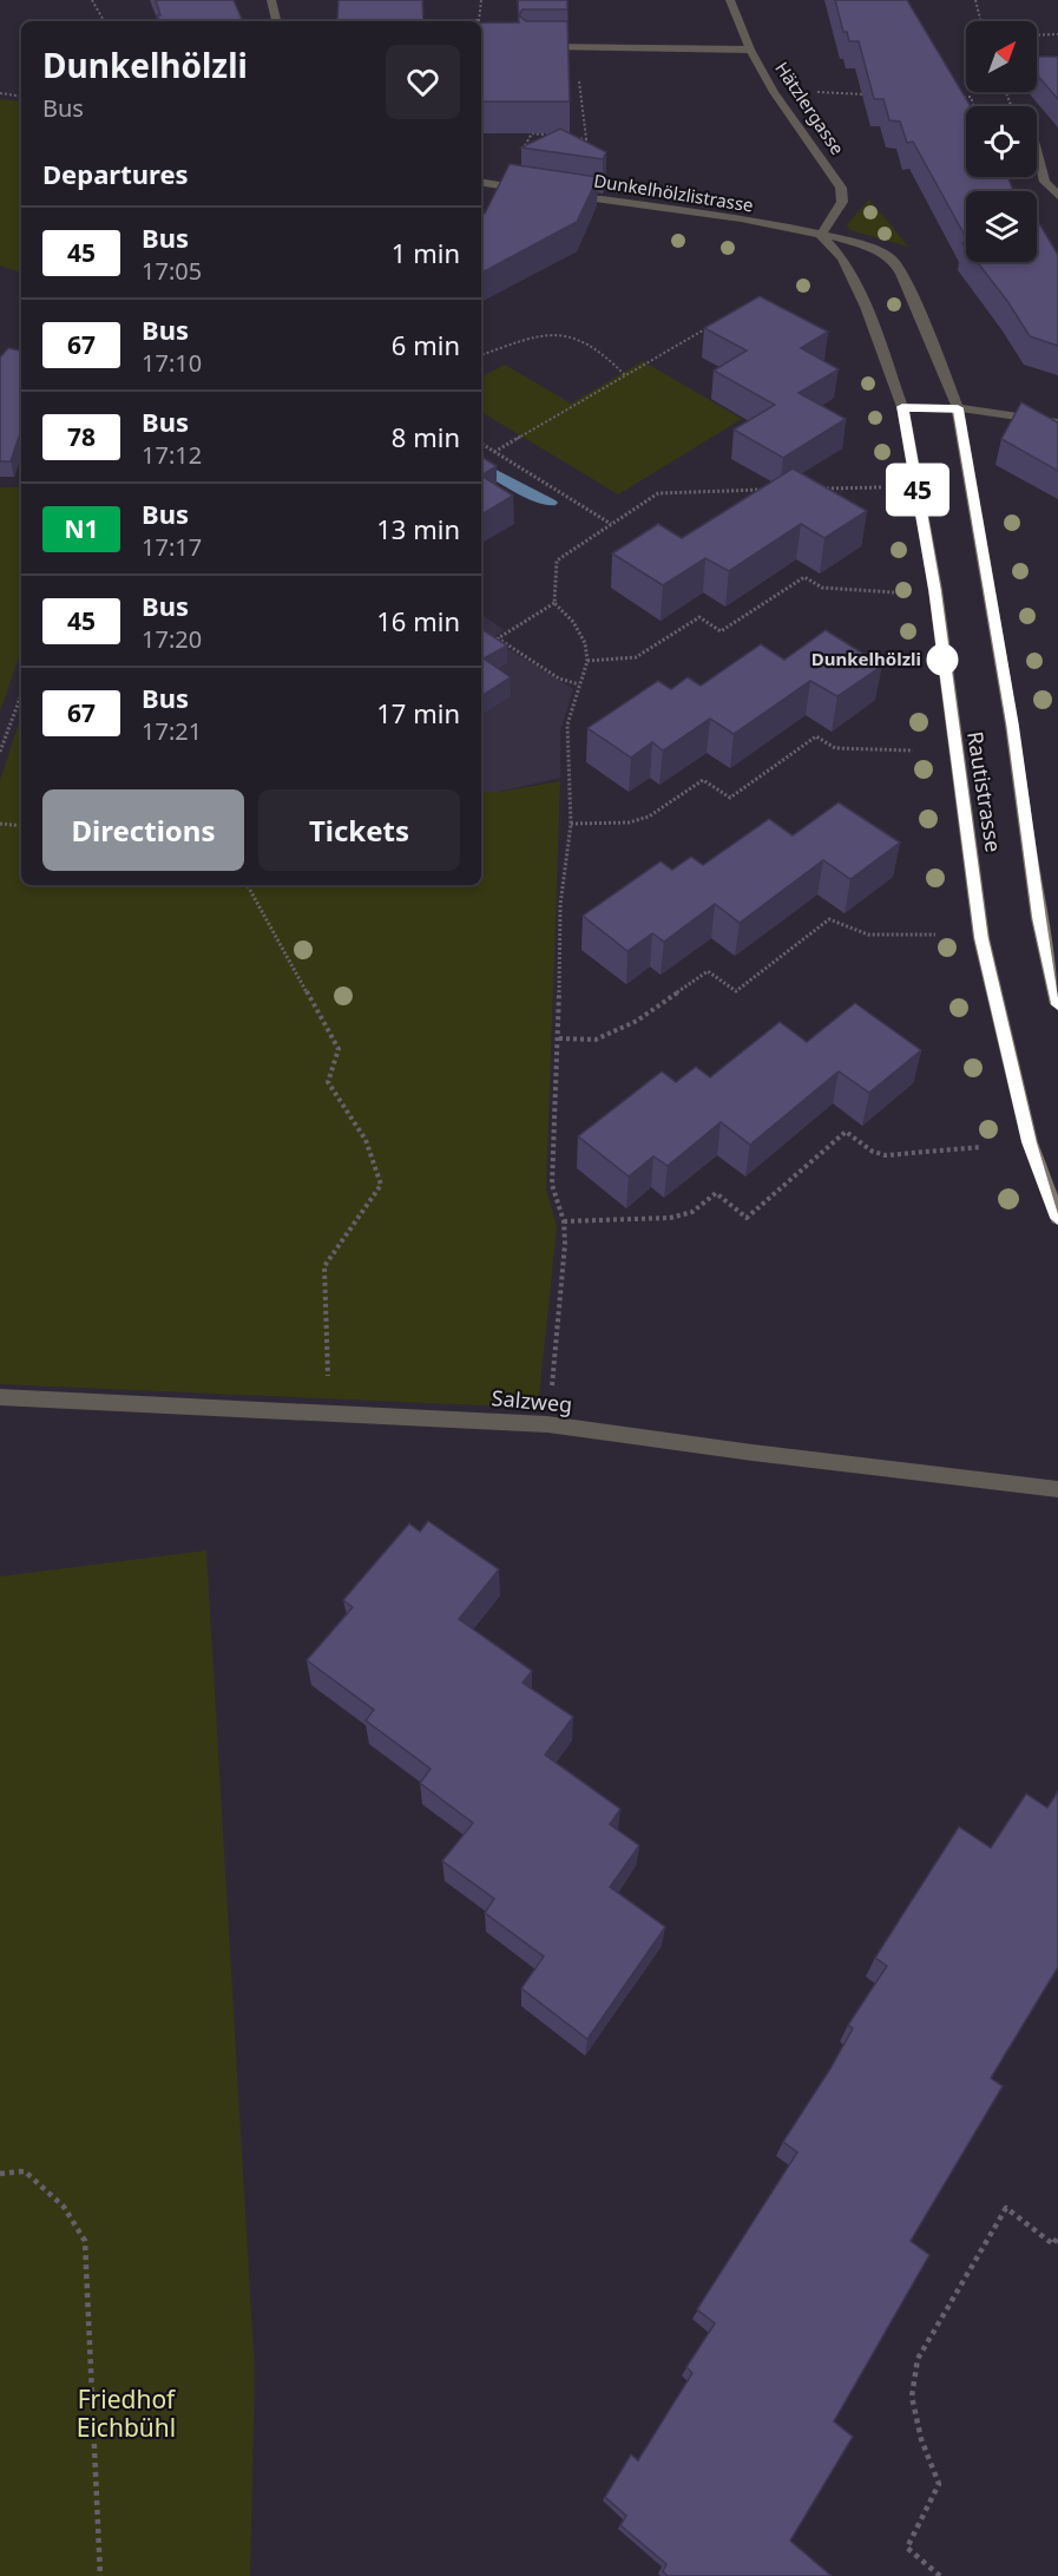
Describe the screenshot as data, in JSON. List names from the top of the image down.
{
  "streets": {
    "street": [
      "Hätzlergasse",
      "Dunkelhölzlistrasse",
      "Rautistrasse",
      "Salzweg"
    ]
  },
  "crossings": [
    ["Hätzlergasse", "Dunkelhölzlistrasse"]
  ],
  "parks": ["Friedhof Eichbühl"],
  "places": ["Dunkelhölzli"],
  "lines": ["bus line 45"],
  "north": "top right",
  "page": {
    "on_map": "45",
    "heading": [
      ["Dunkelhölzli", "Bus"],
      "Departures"
    ],
    "list": [
      {
        "mark": "45",
        "name": "Bus",
        "note": "17:05",
        "value": "1 min"
      },
      {
        "mark": "67",
        "name": "Bus",
        "note": "17:10",
        "value": "6 min"
      },
      {
        "mark": "78",
        "name": "Bus",
        "note": "17:12",
        "value": "8 min"
      },
      {
        "mark": "N1",
        "name": "Bus",
        "note": "17:17",
        "value": "13 min"
      },
      {
        "mark": "45",
        "name": "Bus",
        "note": "17:20",
        "value": "16 min"
      },
      {
        "mark": "67",
        "name": "Bus",
        "note": "17:21",
        "value": "17 min"
      }
    ],
    "buttons": ["Directions", "Tickets"]
  }
}
